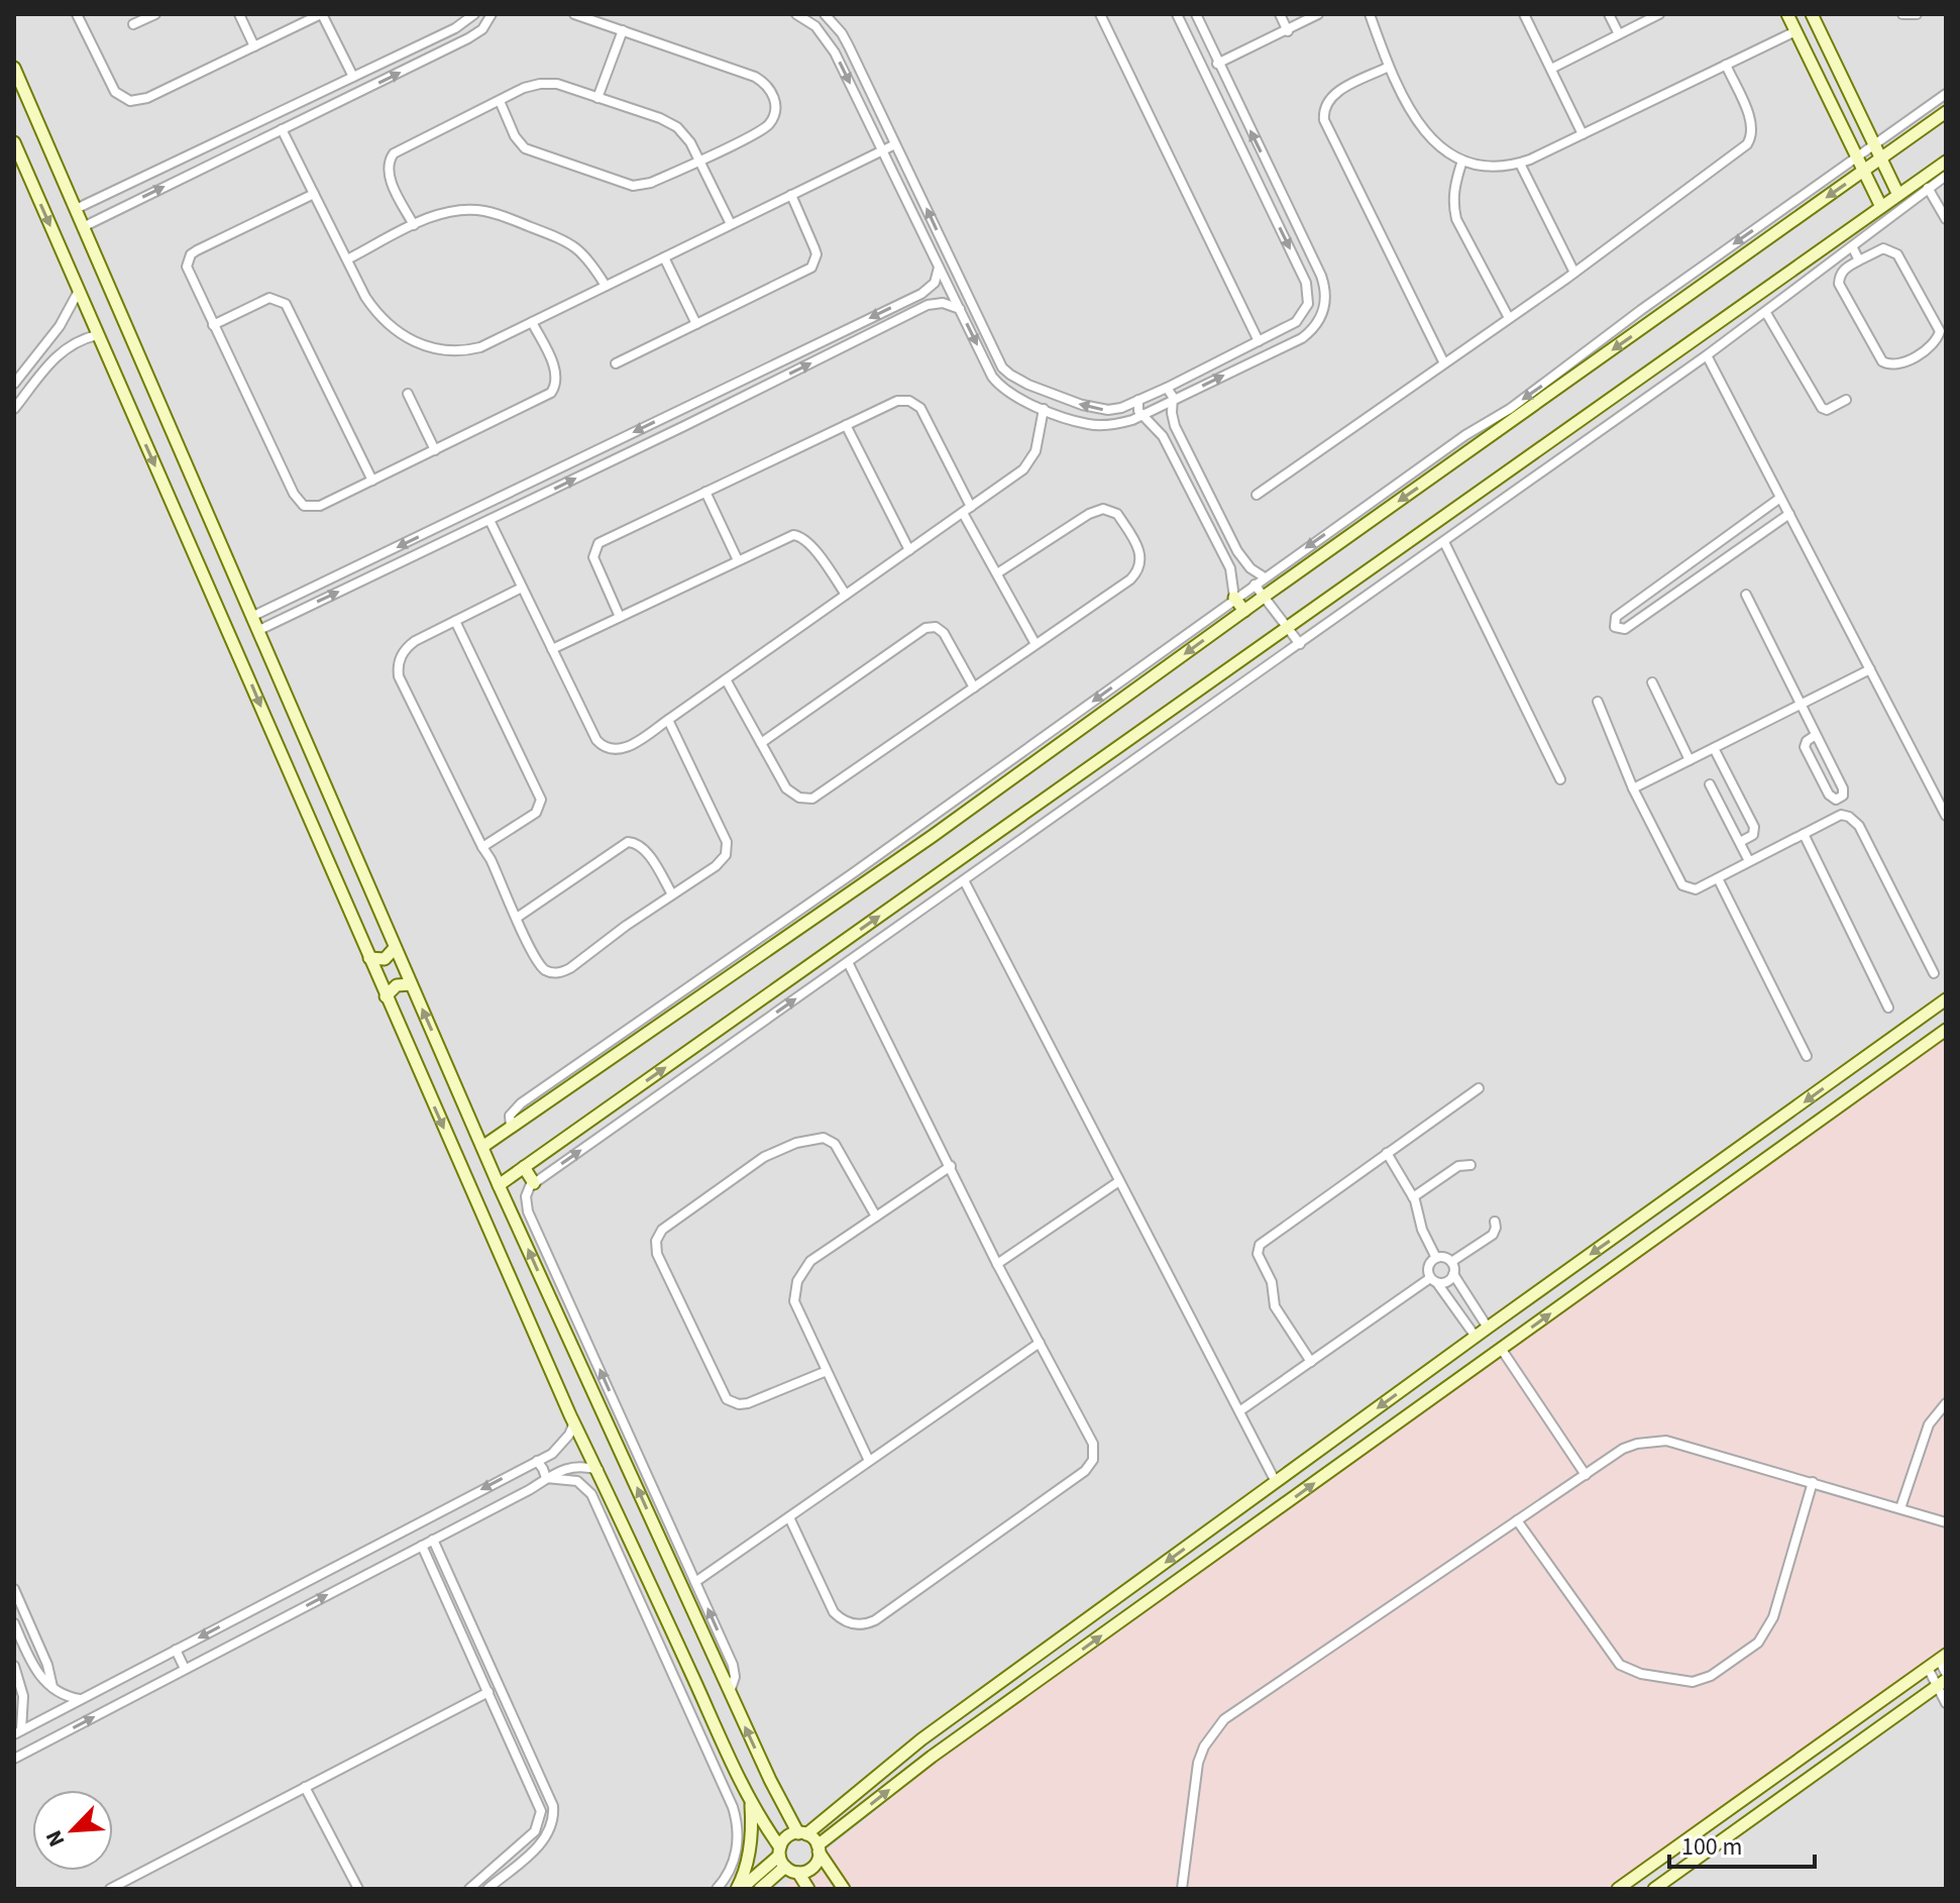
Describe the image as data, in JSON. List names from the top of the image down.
{
  "scale_bar": "100 m",
  "north": "bottom left"
}
